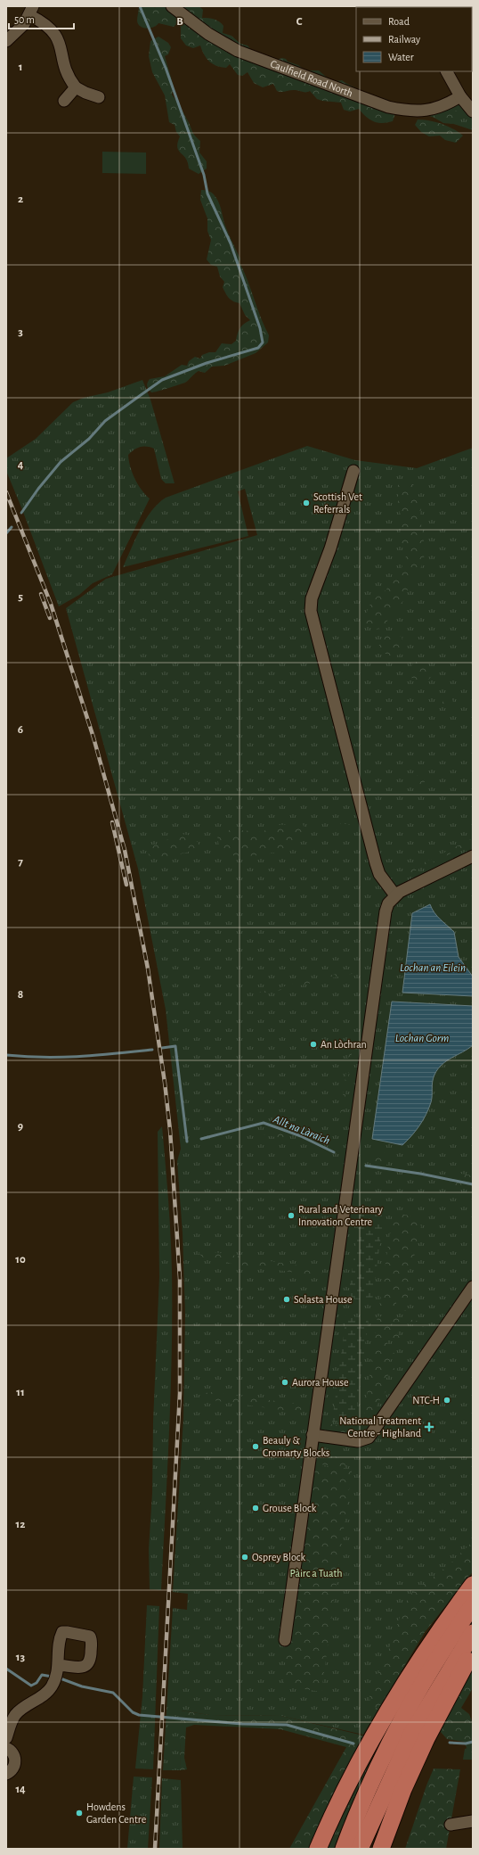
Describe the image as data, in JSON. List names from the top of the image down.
{
  "streets": {
    "street": ["Caulfield Road North"]
  },
  "water": ["Lochan an Eilein", "Lochan Gorm", "Allt na Làraich"],
  "parks": ["Pàirc a Tuath"],
  "places": {
    "other": [
      "Scottish Vet Referrals",
      "An Lòchran",
      "Rural and Veterinary Innovation Centre",
      "Solasta House",
      "Aurora House",
      "NTC-H",
      "Beauly & Cromarty Blocks",
      "Grouse Block",
      "Osprey Block",
      "Howdens Garden Centre"
    ],
    "health": ["National Treatment Centre - Highland"]
  },
  "legend": ["Road", "Railway", "Water"],
  "scale_bar": "50 m",
  "grid": {
    "columns": ["B", "C"],
    "rows": [
      "1",
      "2",
      "3",
      "4",
      "5",
      "6",
      "7",
      "8",
      "9",
      "10",
      "11",
      "12",
      "13",
      "14"
    ]
  }
}
